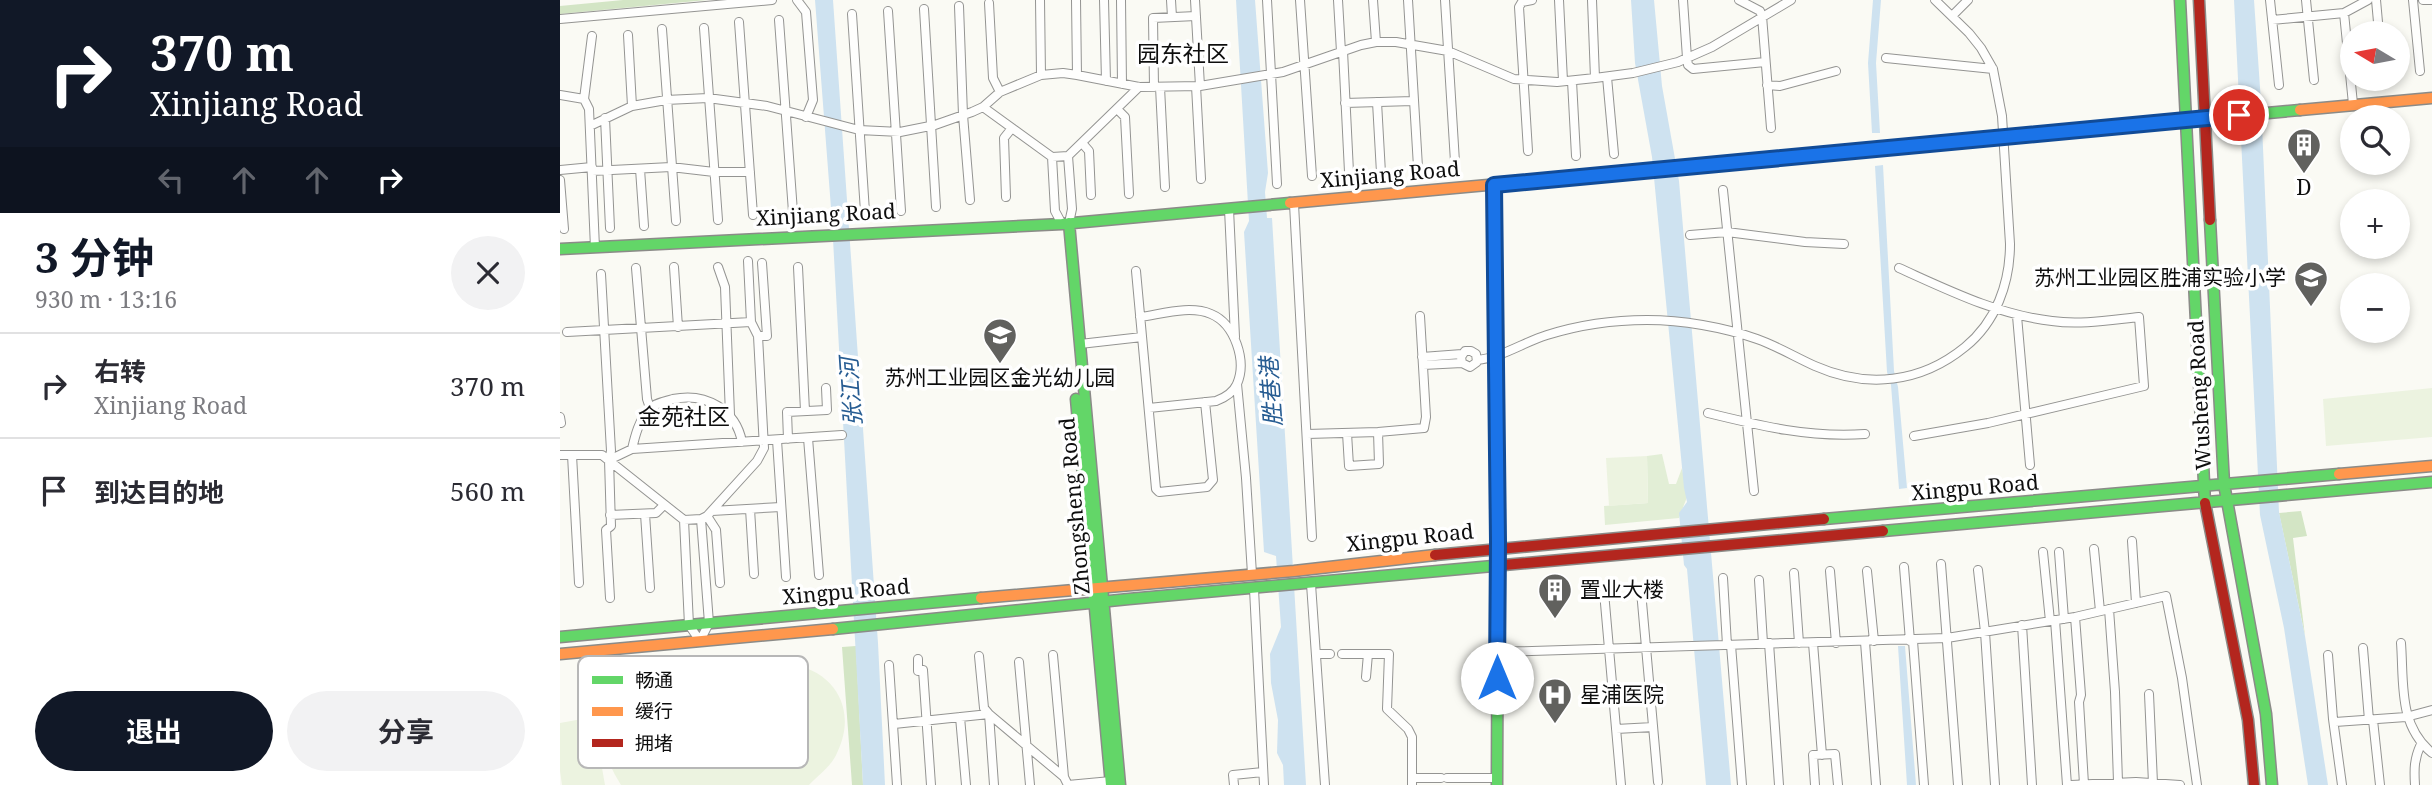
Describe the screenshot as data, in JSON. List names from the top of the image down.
{
  "streets": {
    "main road": [
      "Xinjiang Road",
      "Wusheng Road",
      "Xingpu Road",
      "Zhongsheng Road"
    ]
  },
  "crossings": [
    ["Xinjiang Road", "Wusheng Road"],
    ["Xinjiang Road", "Zhongsheng Road"],
    ["Wusheng Road", "Xingpu Road"],
    ["Xingpu Road", "Zhongsheng Road"]
  ],
  "districts": ["园东社区", "金苑社区"],
  "water": ["张江河", "胜巷港"],
  "places": {
    "building": ["D", "置业大楼"],
    "school or university": ["苏州工业园区胜浦实验小学", "苏州工业园区金光幼儿园"],
    "hospital": ["星浦医院"]
  },
  "legend": ["畅通", "缓行", "拥堵"],
  "north": "left",
  "page": {
    "turn": ["370 m", "Xinjiang Road"],
    "map_buttons": ["+", "−"],
    "heading": ["3 分钟", "930 m · 13:16"],
    "list": [
      {
        "name": "右转",
        "note": "Xinjiang Road",
        "value": "370 m"
      },
      {
        "name": "到达目的地",
        "value": "560 m"
      }
    ],
    "buttons": ["退出", "分享"]
  }
}
